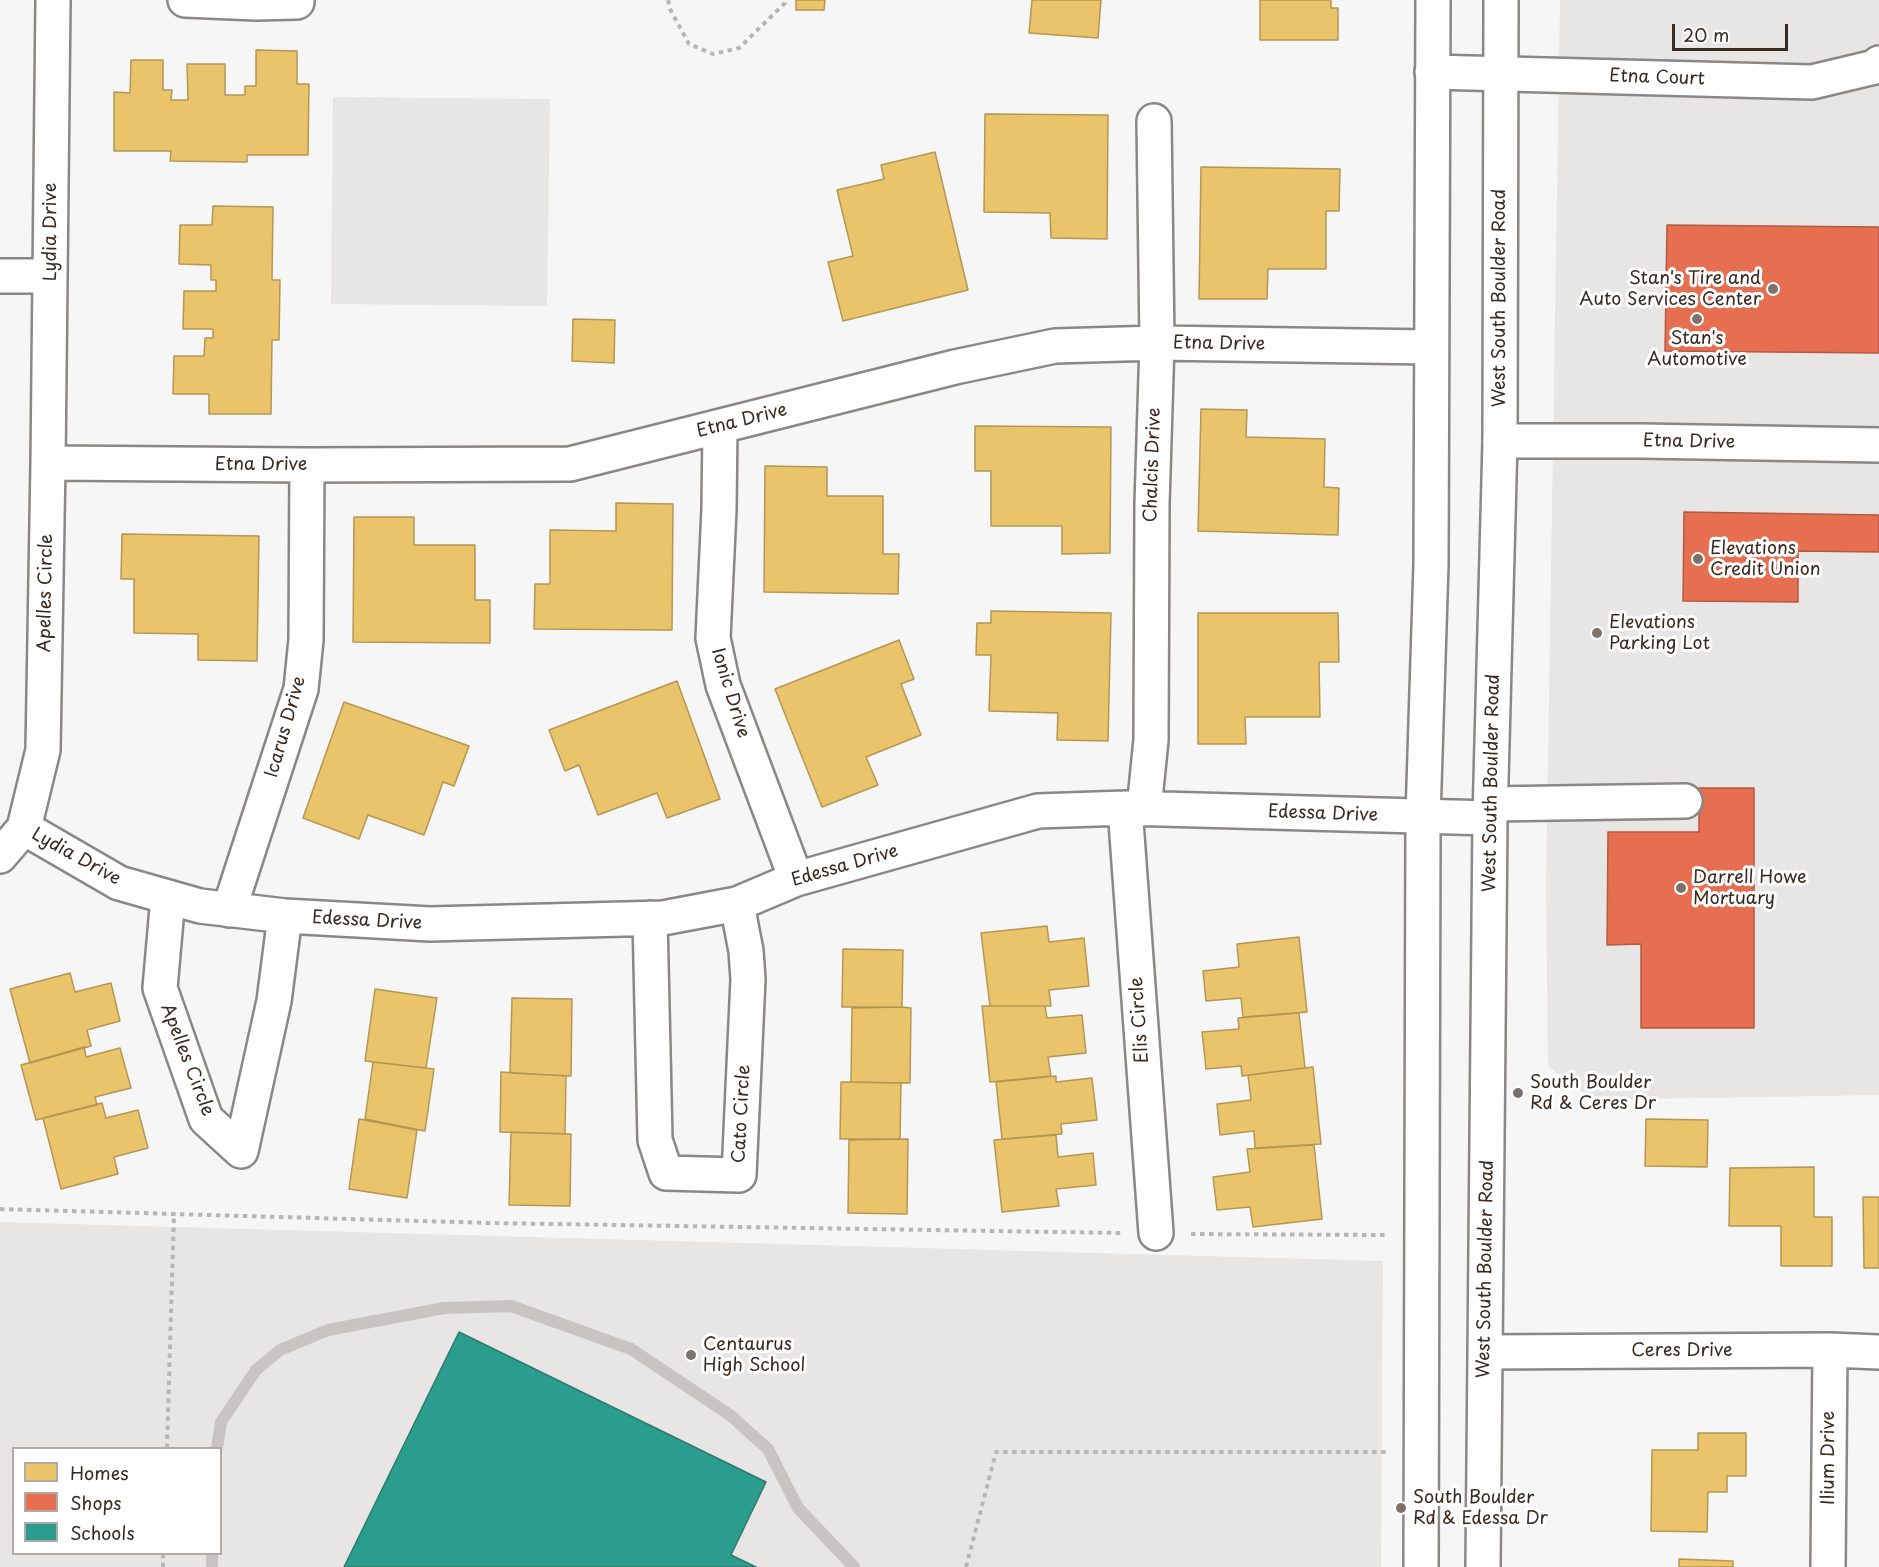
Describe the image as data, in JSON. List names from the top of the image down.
{
  "streets": {
    "street": [
      "Etna Court",
      "Lydia Drive",
      "West South Boulder Road",
      "Etna Drive",
      "Chalcis Drive",
      "Apelles Circle",
      "Ionic Drive",
      "Icarus Drive",
      "Edessa Drive",
      "Elis Circle",
      "Cato Circle",
      "Ceres Drive",
      "Ilium Drive"
    ]
  },
  "crossings": [
    ["Etna Court", "West South Boulder Road"],
    ["Lydia Drive", "Etna Drive"],
    ["Lydia Drive", "Apelles Circle"],
    ["Lydia Drive", "Icarus Drive"],
    ["Lydia Drive", "Edessa Drive"],
    ["West South Boulder Road", "Etna Drive"],
    ["West South Boulder Road", "Edessa Drive"],
    ["West South Boulder Road", "Ceres Drive"],
    ["Etna Drive", "Chalcis Drive"],
    ["Etna Drive", "Apelles Circle"],
    ["Etna Drive", "Ionic Drive"],
    ["Etna Drive", "Icarus Drive"],
    ["Chalcis Drive", "Edessa Drive"],
    ["Chalcis Drive", "Elis Circle"],
    ["Apelles Circle", "Edessa Drive"],
    ["Ionic Drive", "Edessa Drive"],
    ["Icarus Drive", "Edessa Drive"],
    ["Edessa Drive", "Elis Circle"],
    ["Edessa Drive", "Cato Circle"],
    ["Ceres Drive", "Ilium Drive"]
  ],
  "places": [
    "Stan's Tire and Auto Services Center",
    "Stan's Automotive",
    "Elevations Credit Union",
    "Elevations Parking Lot",
    "Darrell Howe Mortuary",
    "South Boulder Rd & Ceres Dr",
    "Centaurus High School",
    "South Boulder Rd & Edessa Dr"
  ],
  "legend": ["Homes", "Shops", "Schools"],
  "scale_bar": "20 m"
}
